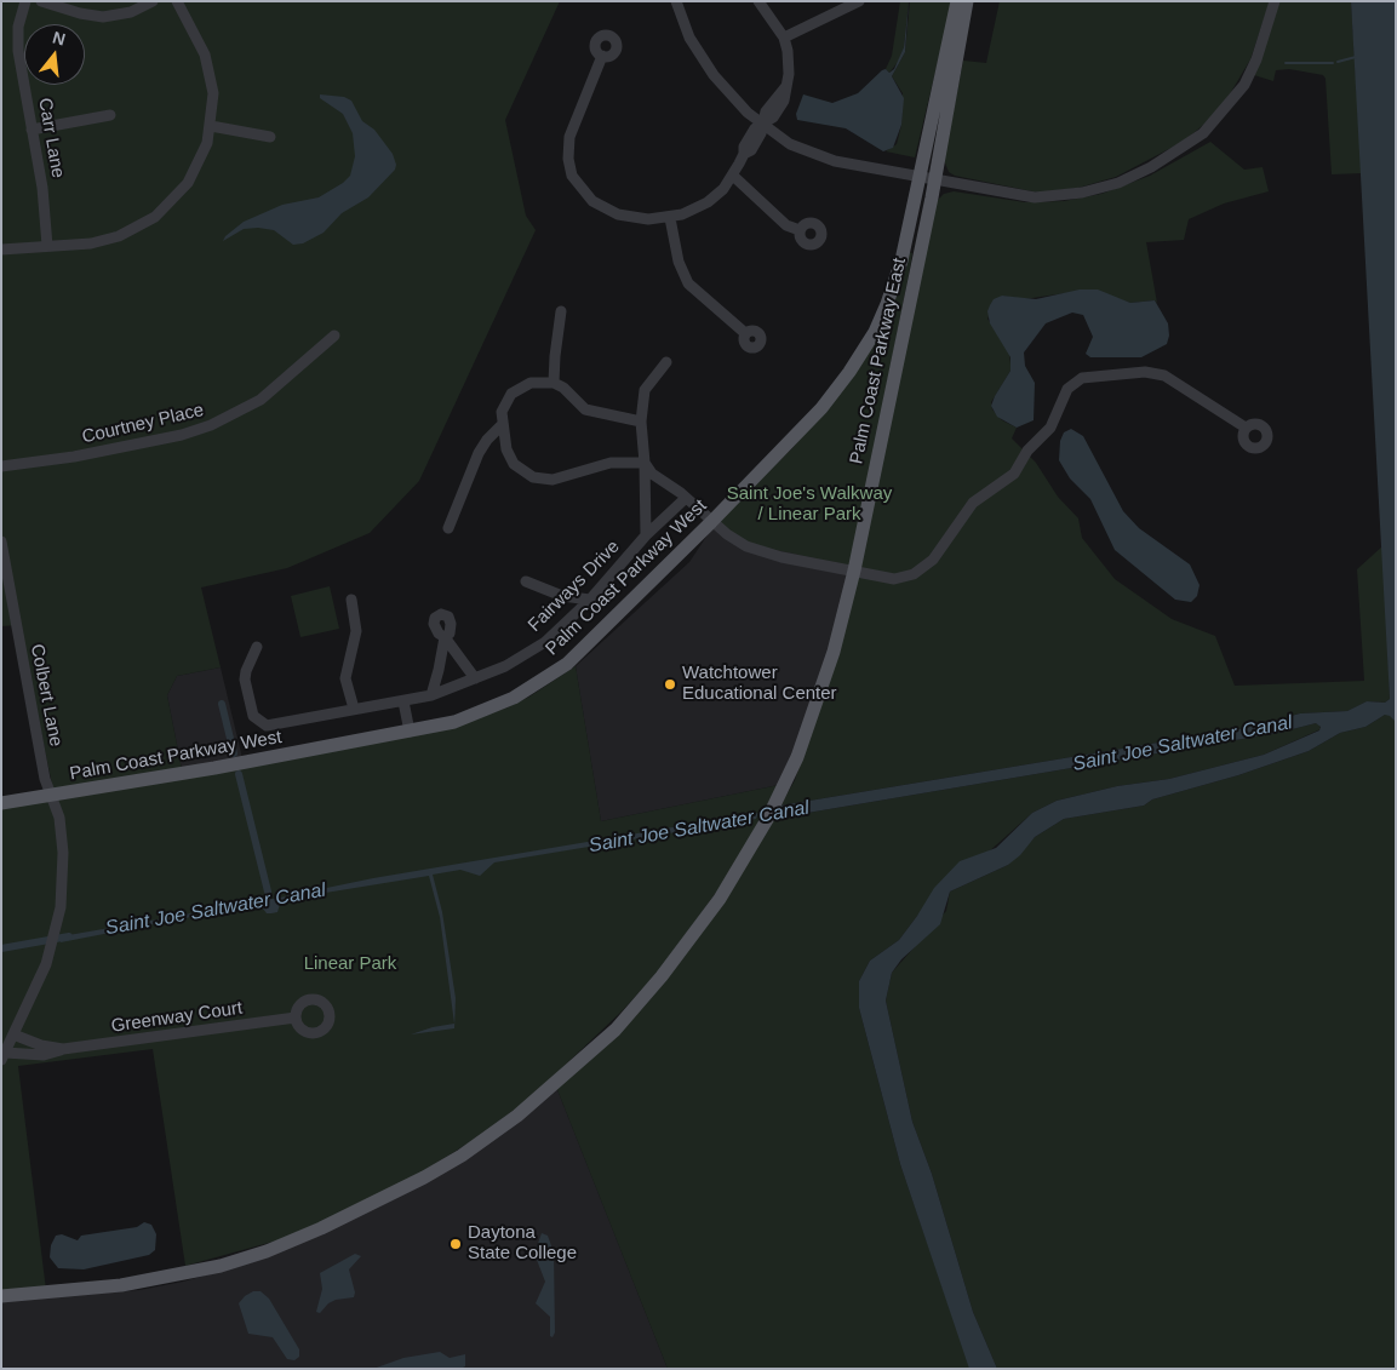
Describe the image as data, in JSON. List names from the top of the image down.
{
  "streets": {
    "main road": ["Palm Coast Parkway East", "Palm Coast Parkway West"],
    "street": [
      "Carr Lane",
      "Courtney Place",
      "Fairways Drive",
      "Colbert Lane",
      "Greenway Court"
    ]
  },
  "crossings": [
    ["Palm Coast Parkway East", "Palm Coast Parkway West"],
    ["Palm Coast Parkway West", "Colbert Lane"],
    ["Colbert Lane", "Greenway Court"]
  ],
  "water": ["Saint Joe Saltwater Canal"],
  "parks": ["Saint Joe's Walkway / Linear Park", "Linear Park"],
  "places": ["Watchtower Educational Center", "Daytona State College"],
  "north": "top"
}
